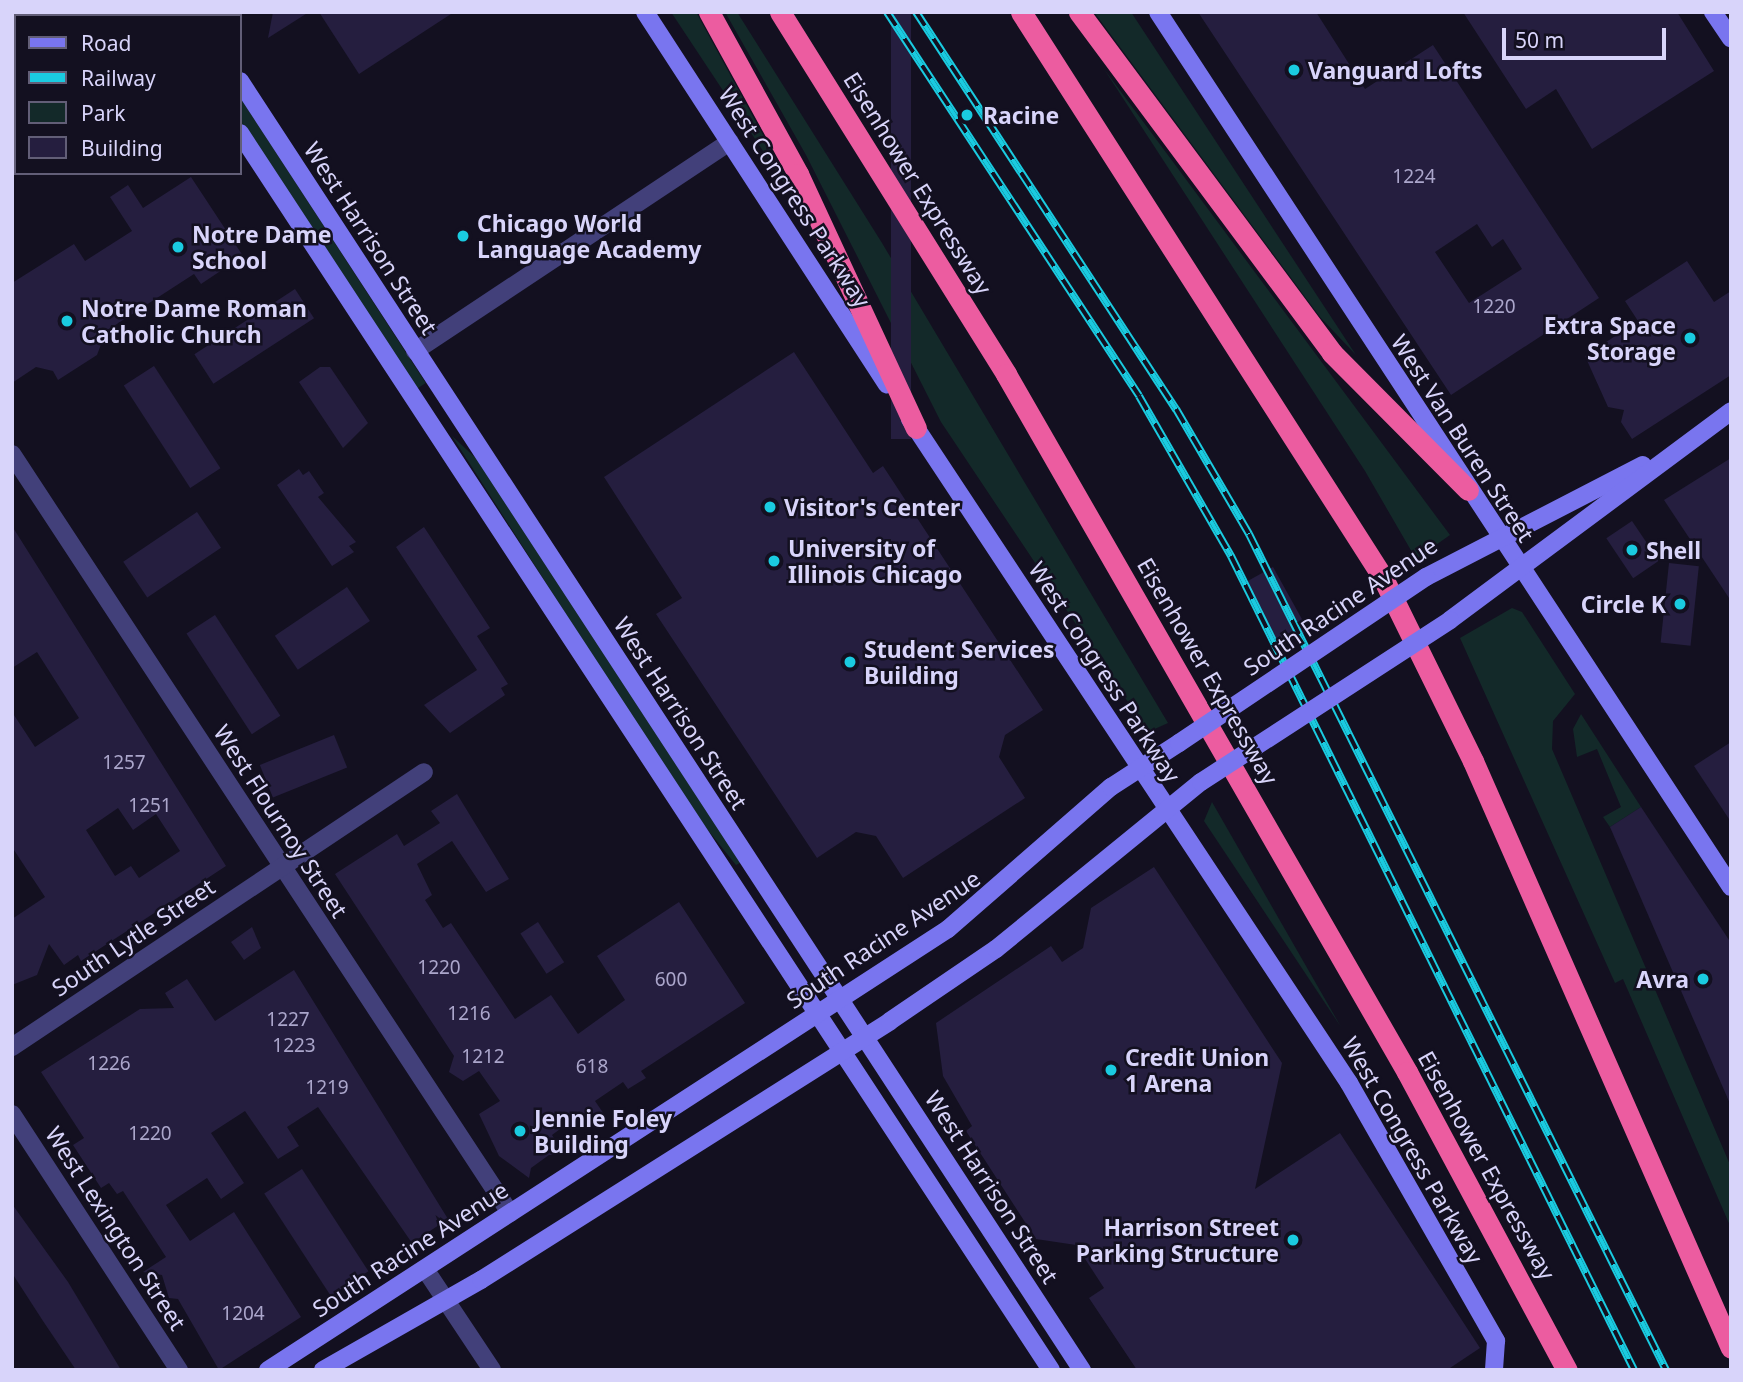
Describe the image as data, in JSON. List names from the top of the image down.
{
  "streets": {
    "highway": ["Eisenhower Expressway"],
    "street": [
      "West Congress Parkway",
      "West Harrison Street",
      "West Van Buren Street",
      "South Racine Avenue",
      "West Flournoy Street",
      "South Lytle Street",
      "West Lexington Street"
    ]
  },
  "crossings": [
    ["West Congress Parkway", "South Racine Avenue"],
    ["West Harrison Street", "South Racine Avenue"],
    ["West Van Buren Street", "South Racine Avenue"],
    ["South Racine Avenue", "West Flournoy Street"],
    ["West Flournoy Street", "South Lytle Street"]
  ],
  "places": [
    "Vanguard Lofts",
    "Racine",
    "Chicago World Language Academy",
    "Notre Dame School",
    "Notre Dame Roman Catholic Church",
    "Extra Space Storage",
    "Visitor's Center",
    "Shell",
    "University of Illinois Chicago",
    "Circle K",
    "Student Services Building",
    "Avra",
    "Credit Union 1 Arena",
    "Jennie Foley Building",
    "Harrison Street Parking Structure"
  ],
  "house_numbers": [
    "1224",
    "1220",
    "1257",
    "1251",
    "1220",
    "600",
    "1216",
    "1227",
    "1223",
    "1212",
    "1226",
    "618",
    "1219",
    "1220",
    "1204"
  ],
  "legend": [
    "Road",
    "Railway",
    "Park",
    "Building"
  ],
  "scale_bar": "50 m"
}
